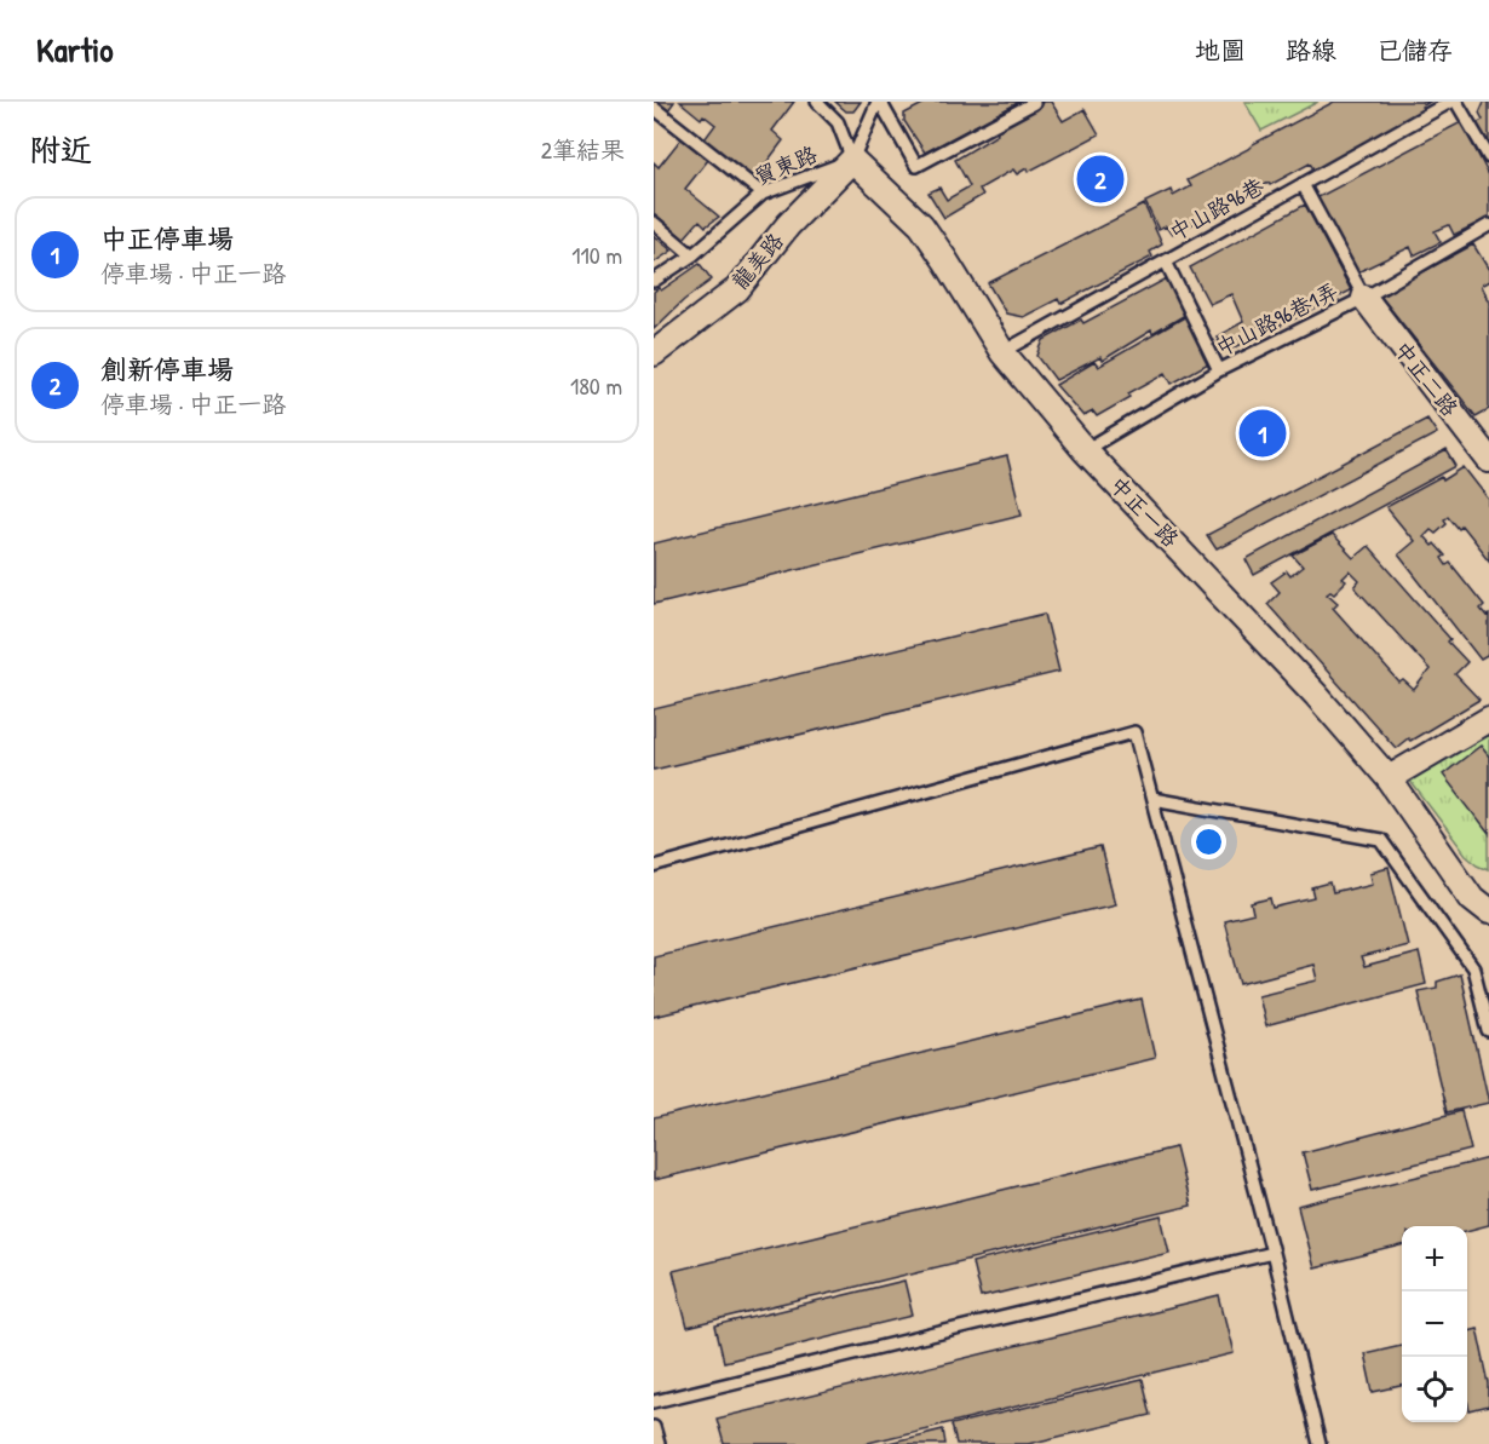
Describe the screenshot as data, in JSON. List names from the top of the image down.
{
  "streets": {
    "street": ["龍美路", "中正二路", "中正一路"],
    "lane": ["貿東路", "中山路96巷", "中山路96巷1弄"]
  },
  "crossings": [
    ["貿東路", "龍美路"],
    ["貿東路", "中正一路"],
    ["中山路96巷", "中正一路"],
    ["龍美路", "中正一路"],
    ["中山路96巷1弄", "中正二路"],
    ["中山路96巷1弄", "中正一路"]
  ],
  "page": {
    "header": "Kartio",
    "nav": ["地圖", "路線", "已儲存"],
    "heading": ["附近", "2筆結果"],
    "pins": ["2", "1"],
    "list": [
      {
        "mark": "1",
        "name": "中正停車場",
        "note": "停車場 · 中正一路",
        "value": "110 m"
      },
      {
        "mark": "2",
        "name": "創新停車場",
        "note": "停車場 · 中正一路",
        "value": "180 m"
      }
    ],
    "map_buttons": ["+", "−"]
  }
}
